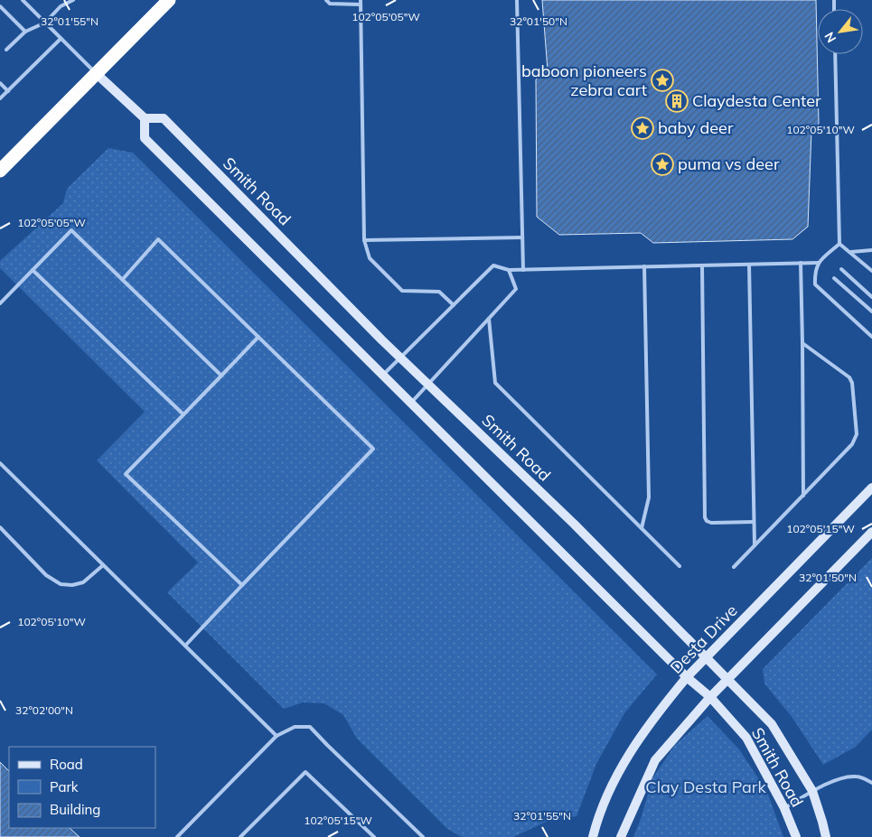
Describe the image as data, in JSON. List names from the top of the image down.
{
  "streets": {
    "street": ["Smith Road", "Desta Drive"]
  },
  "crossings": [
    ["Smith Road", "Desta Drive"]
  ],
  "parks": ["Clay Desta Park"],
  "places": {
    "place": ["baboon pioneers zebra cart", "baby deer", "puma vs deer"],
    "building": ["Claydesta Center"]
  },
  "legend": ["Road", "Park", "Building"],
  "north": "bottom left",
  "coordinates": [
    "102°05'05\"W",
    "32°01'55\"N",
    "32°01'50\"N",
    "102°05'10\"W",
    "102°05'15\"W",
    "32°02'00\"N"
  ]
}
